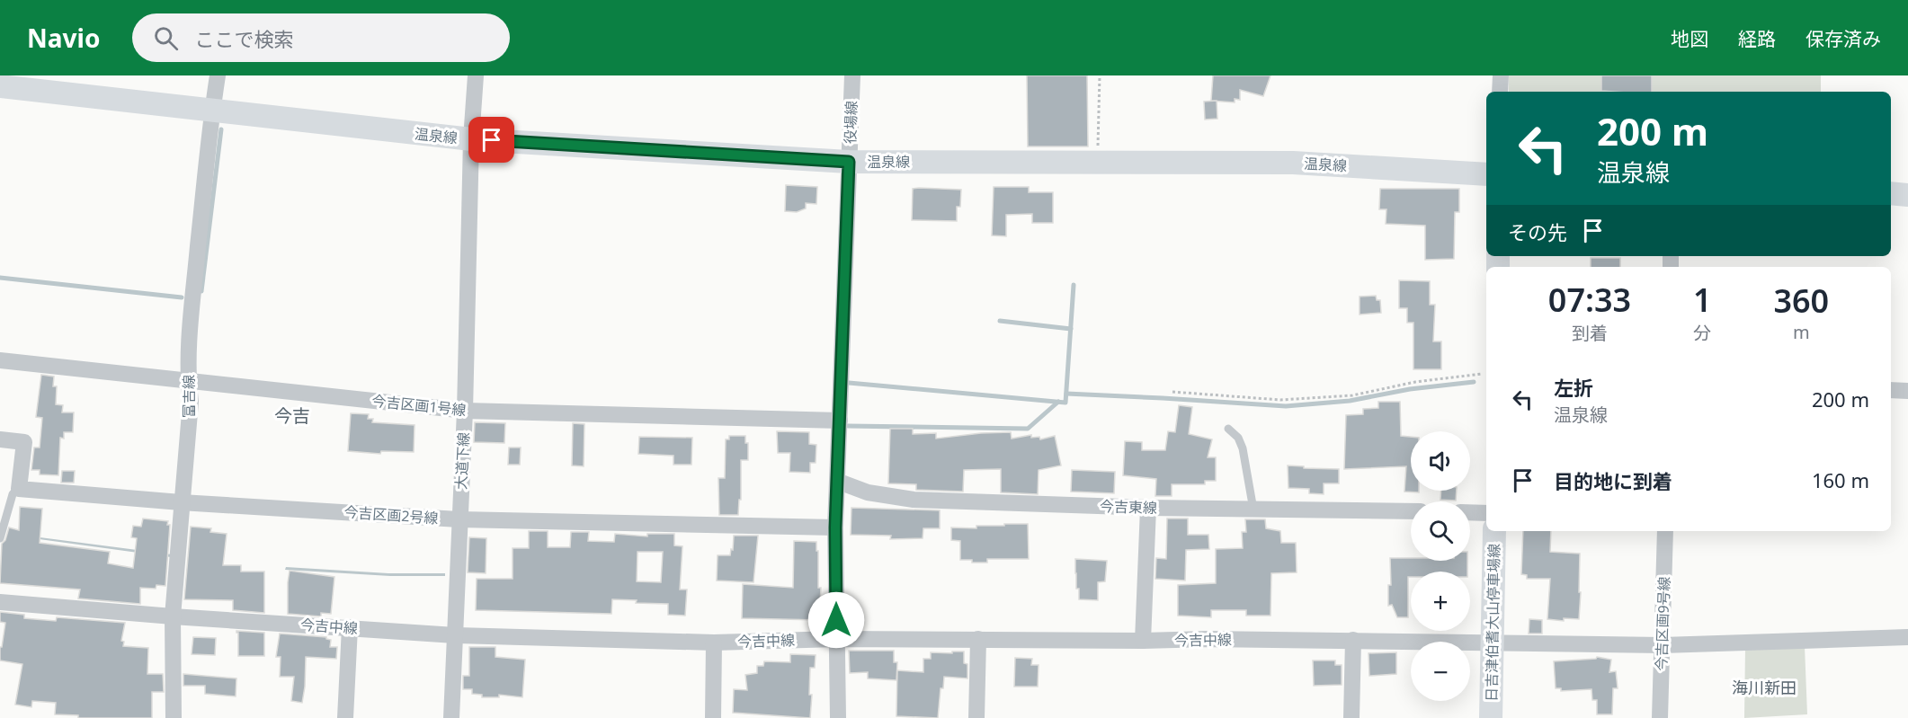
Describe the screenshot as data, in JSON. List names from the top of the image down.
{
  "streets": {
    "street": [
      "役場線",
      "温泉線",
      "富吉線",
      "今吉区画1号線",
      "大道下線",
      "今吉東線",
      "今吉区画2号線",
      "日吉津伯耆大山停車場線",
      "今吉区画9号線",
      "今吉中線"
    ]
  },
  "crossings": [
    ["役場線", "温泉線"],
    ["役場線", "今吉区画1号線"],
    ["役場線", "今吉東線"],
    ["役場線", "今吉区画2号線"],
    ["役場線", "今吉中線"],
    ["温泉線", "富吉線"],
    ["温泉線", "大道下線"],
    ["富吉線", "今吉区画1号線"],
    ["富吉線", "今吉区画2号線"],
    ["富吉線", "今吉中線"],
    ["今吉区画1号線", "大道下線"],
    ["大道下線", "今吉区画2号線"],
    ["大道下線", "今吉中線"],
    ["日吉津伯耆大山停車場線", "今吉中線"],
    ["今吉区画9号線", "今吉中線"]
  ],
  "districts": ["今吉", "海川新田"],
  "page": {
    "header": "Navio",
    "search": "ここで検索",
    "nav": ["地図", "経路", "保存済み"],
    "turn": ["200 m", "温泉線"],
    "then": "その先",
    "eta": [
      "07:33",
      "到着",
      "1",
      "分",
      "360",
      "m"
    ],
    "list": [
      {
        "name": "左折",
        "note": "温泉線",
        "value": "200 m"
      },
      {
        "name": "目的地に到着",
        "value": "160 m"
      }
    ],
    "map_buttons": ["+", "−"]
  }
}
